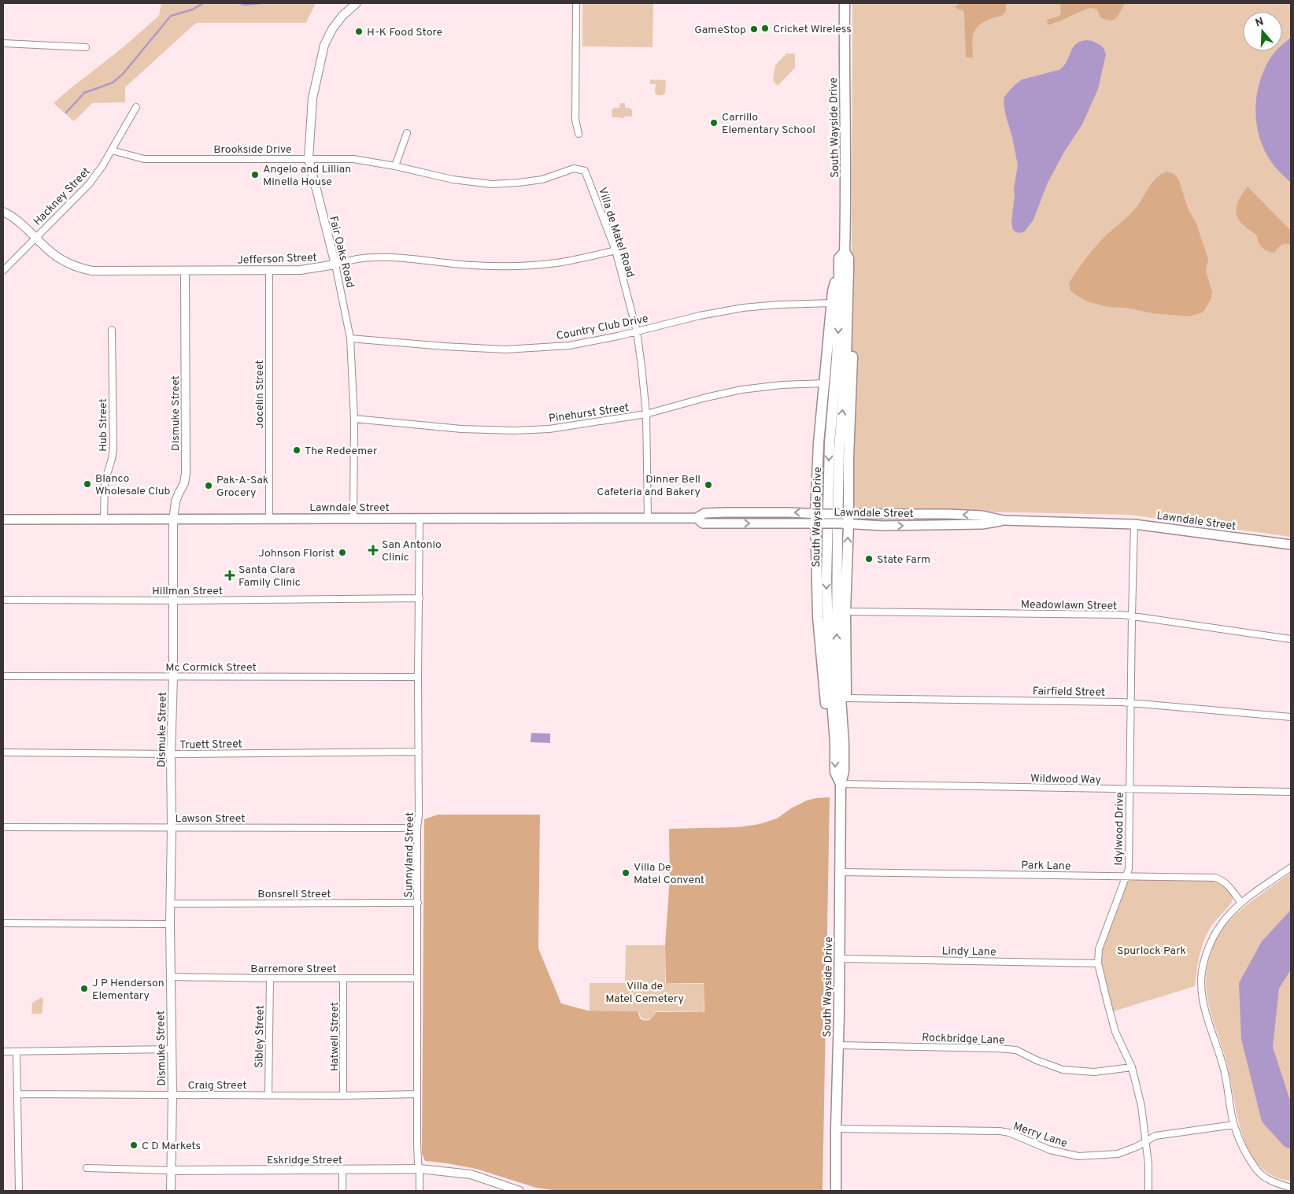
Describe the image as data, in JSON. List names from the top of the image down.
{
  "streets": {
    "main road": ["South Wayside Drive", "Lawndale Street"],
    "street": [
      "Brookside Drive",
      "Hackney Street",
      "Villa de Matel Road",
      "Fair Oaks Road",
      "Jefferson Street",
      "Country Club Drive",
      "Jocelin Street",
      "Pinehurst Street",
      "Dismuke Street",
      "Hub Street",
      "Hillman Street",
      "Meadowlawn Street",
      "Mc Cormick Street",
      "Fairfield Street",
      "Truett Street",
      "Wildwood Way",
      "Lawson Street",
      "Idylwood Drive",
      "Sunnyland Street",
      "Park Lane",
      "Bonsrell Street",
      "Lindy Lane",
      "Barremore Street",
      "Sibley Street",
      "Hatwell Street",
      "Rockbridge Lane",
      "Craig Street",
      "Merry Lane",
      "Eskridge Street"
    ]
  },
  "crossings": [
    ["South Wayside Drive", "Wildwood Way"],
    ["South Wayside Drive", "Park Lane"],
    ["South Wayside Drive", "Lindy Lane"],
    ["South Wayside Drive", "Rockbridge Lane"],
    ["South Wayside Drive", "Merry Lane"],
    ["Brookside Drive", "Hackney Street"],
    ["Brookside Drive", "Villa de Matel Road"],
    ["Brookside Drive", "Fair Oaks Road"],
    ["Hackney Street", "Jefferson Street"],
    ["Villa de Matel Road", "Jefferson Street"],
    ["Villa de Matel Road", "Country Club Drive"],
    ["Villa de Matel Road", "Pinehurst Street"],
    ["Villa de Matel Road", "Lawndale Street"],
    ["Fair Oaks Road", "Jefferson Street"],
    ["Fair Oaks Road", "Country Club Drive"],
    ["Fair Oaks Road", "Pinehurst Street"],
    ["Fair Oaks Road", "Lawndale Street"],
    ["Jefferson Street", "Jocelin Street"],
    ["Jefferson Street", "Dismuke Street"],
    ["Jocelin Street", "Lawndale Street"],
    ["Dismuke Street", "Lawndale Street"],
    ["Dismuke Street", "Hillman Street"],
    ["Dismuke Street", "Mc Cormick Street"],
    ["Dismuke Street", "Truett Street"],
    ["Dismuke Street", "Lawson Street"],
    ["Dismuke Street", "Bonsrell Street"],
    ["Dismuke Street", "Barremore Street"],
    ["Dismuke Street", "Craig Street"],
    ["Dismuke Street", "Eskridge Street"],
    ["Hub Street", "Lawndale Street"],
    ["Lawndale Street", "Idylwood Drive"],
    ["Lawndale Street", "Sunnyland Street"],
    ["Hillman Street", "Sunnyland Street"],
    ["Meadowlawn Street", "Idylwood Drive"],
    ["Mc Cormick Street", "Sunnyland Street"],
    ["Fairfield Street", "Idylwood Drive"],
    ["Truett Street", "Sunnyland Street"],
    ["Wildwood Way", "Idylwood Drive"],
    ["Lawson Street", "Sunnyland Street"],
    ["Idylwood Drive", "Park Lane"],
    ["Idylwood Drive", "Lindy Lane"],
    ["Idylwood Drive", "Rockbridge Lane"],
    ["Idylwood Drive", "Merry Lane"],
    ["Sunnyland Street", "Bonsrell Street"],
    ["Sunnyland Street", "Barremore Street"],
    ["Sunnyland Street", "Craig Street"],
    ["Sunnyland Street", "Eskridge Street"],
    ["Barremore Street", "Sibley Street"],
    ["Barremore Street", "Hatwell Street"],
    ["Sibley Street", "Craig Street"],
    ["Hatwell Street", "Craig Street"]
  ],
  "parks": ["Spurlock Park", "Villa de Matel Cemetery"],
  "places": {
    "other": [
      "Cricket Wireless",
      "GameStop",
      "H-K Food Store",
      "Carrillo Elementary School",
      "Angelo and Lillian Minella House",
      "The Redeemer",
      "Blanco Wholesale Club",
      "Dinner Bell Cafeteria and Bakery",
      "Pak-A-Sak Grocery",
      "Johnson Florist",
      "State Farm",
      "Villa De Matel Convent",
      "J P Henderson Elementary",
      "C D Markets"
    ],
    "health": ["San Antonio Clinic", "Santa Clara Family Clinic"]
  },
  "north": "top"
}
